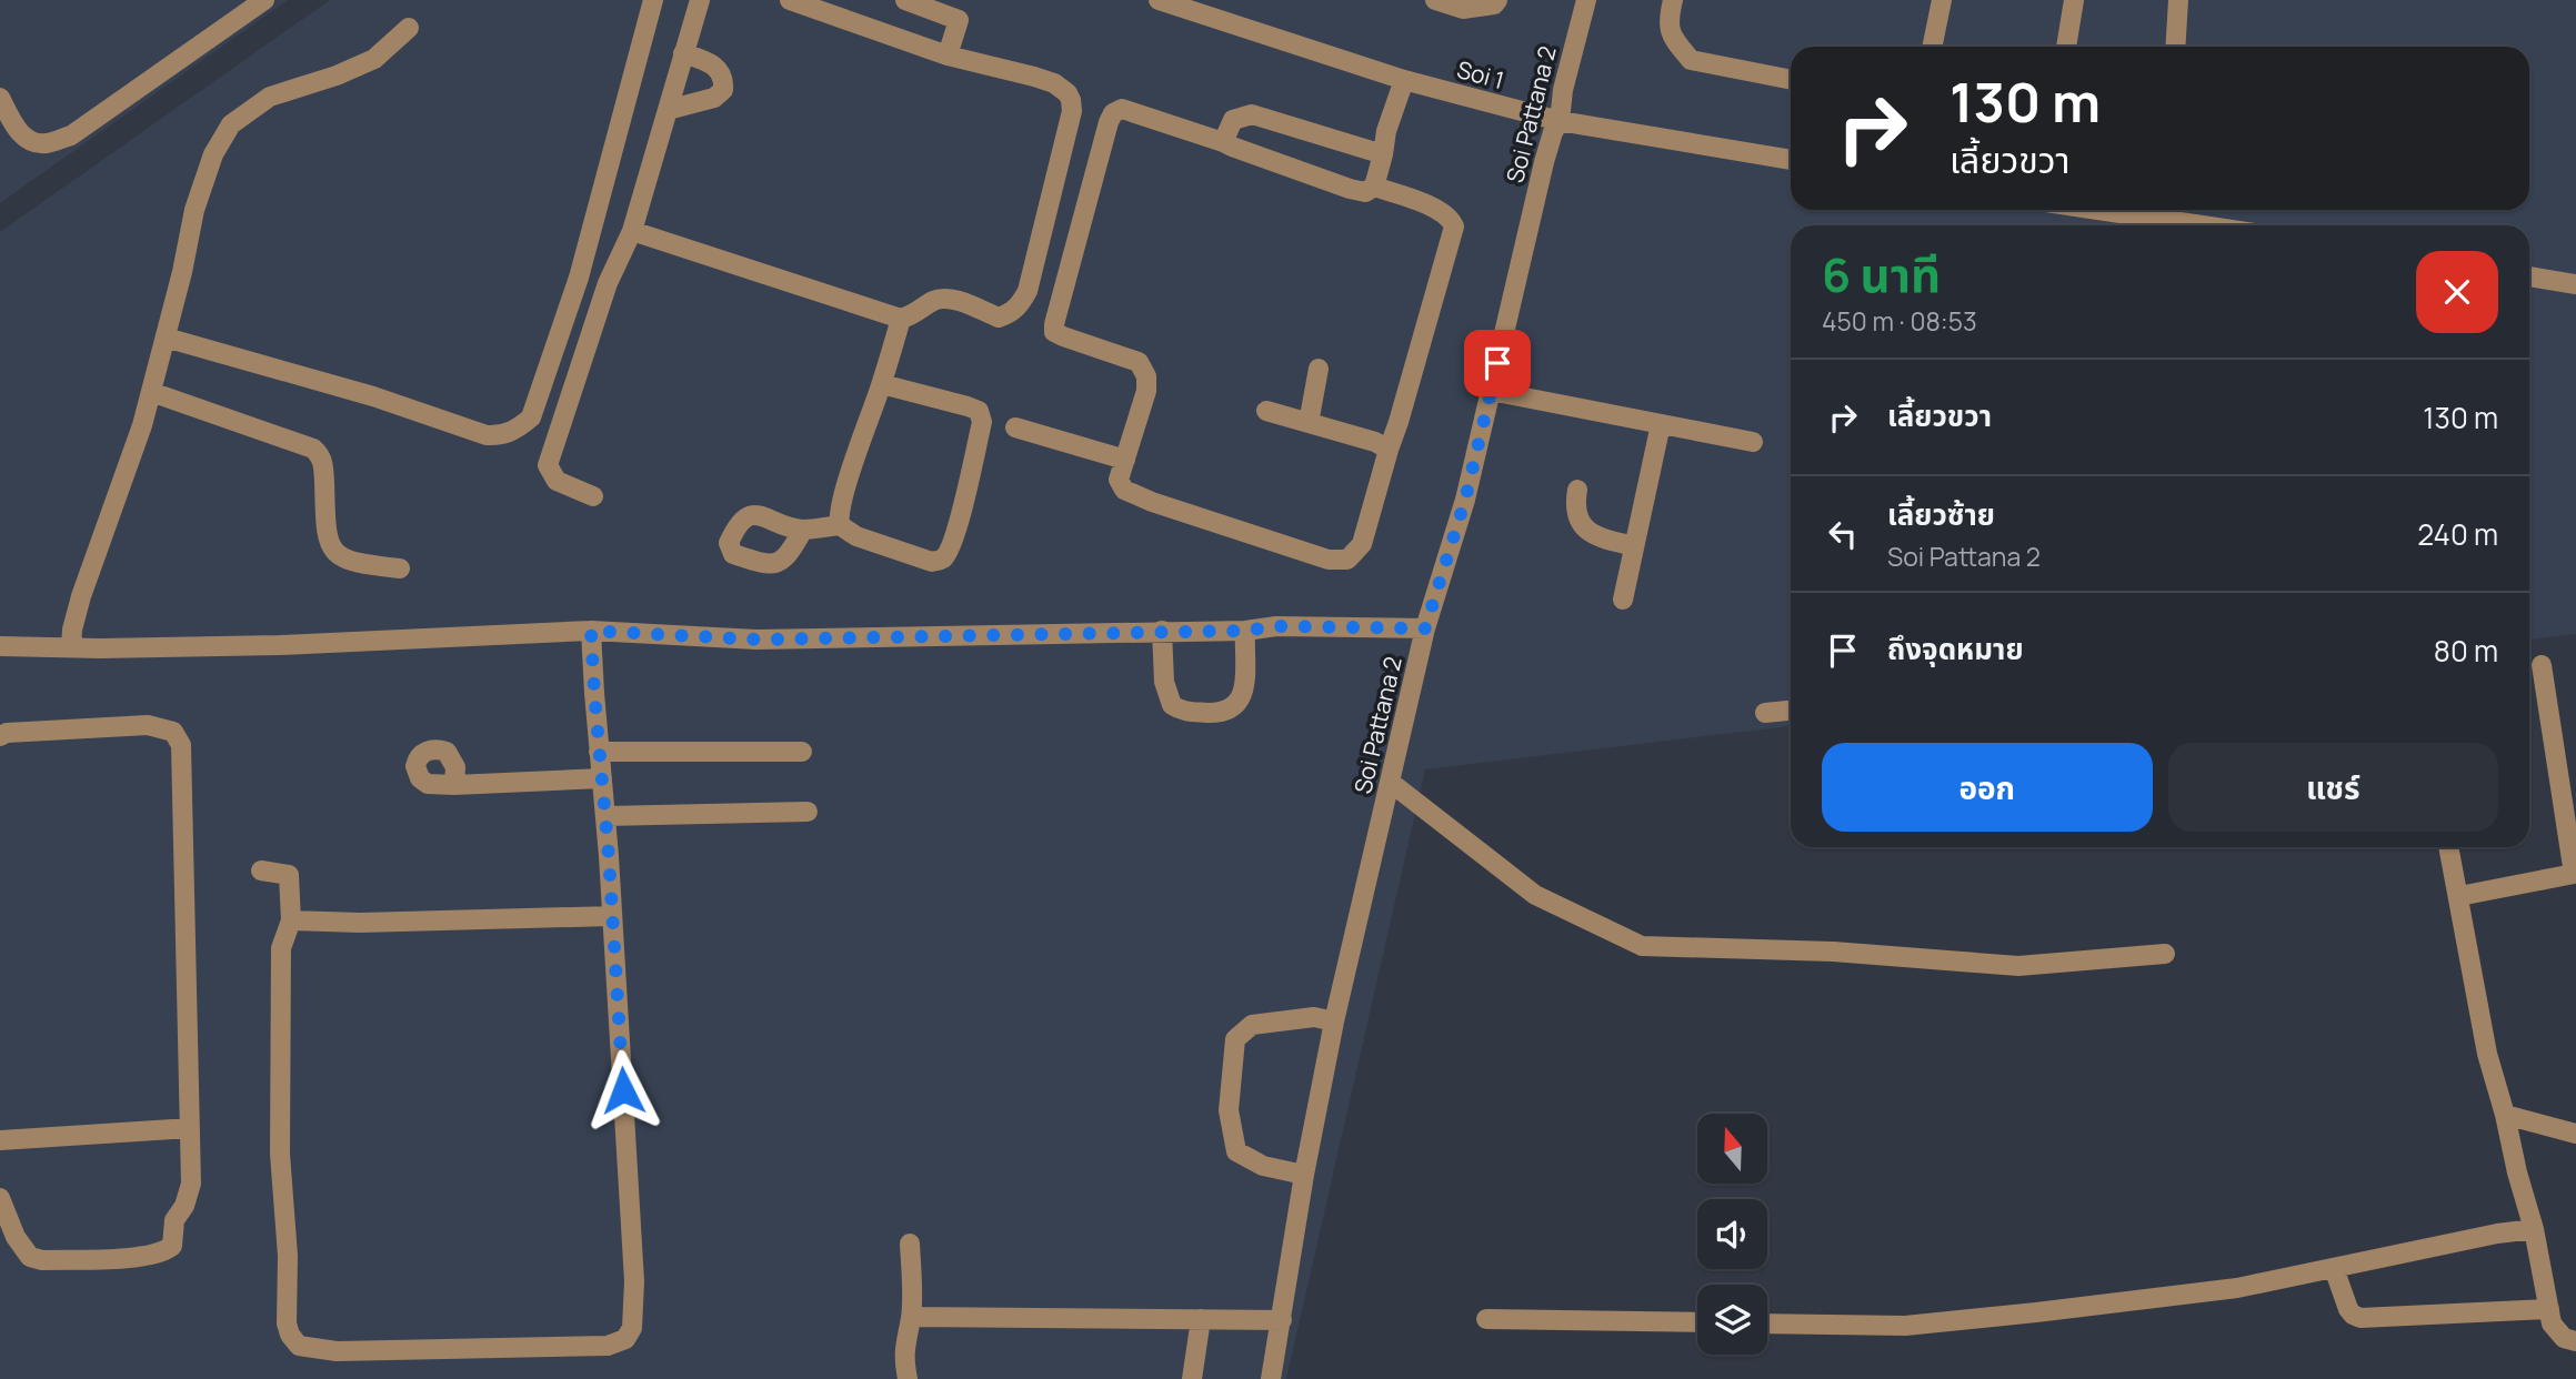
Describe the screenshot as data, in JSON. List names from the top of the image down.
{
  "streets": {
    "street": ["Soi 1", "Soi Pattana 2"]
  },
  "crossings": [
    ["Soi 1", "Soi Pattana 2"]
  ],
  "north": "top",
  "page": {
    "turn": ["130 m", "เลี้ยวขวา"],
    "heading": ["6 นาที", "450 m · 08:53"],
    "list": [
      {
        "name": "เลี้ยวขวา",
        "value": "130 m"
      },
      {
        "name": "เลี้ยวซ้าย",
        "note": "Soi Pattana 2",
        "value": "240 m"
      },
      {
        "name": "ถึงจุดหมาย",
        "value": "80 m"
      }
    ],
    "buttons": ["ออก", "แชร์"]
  }
}
